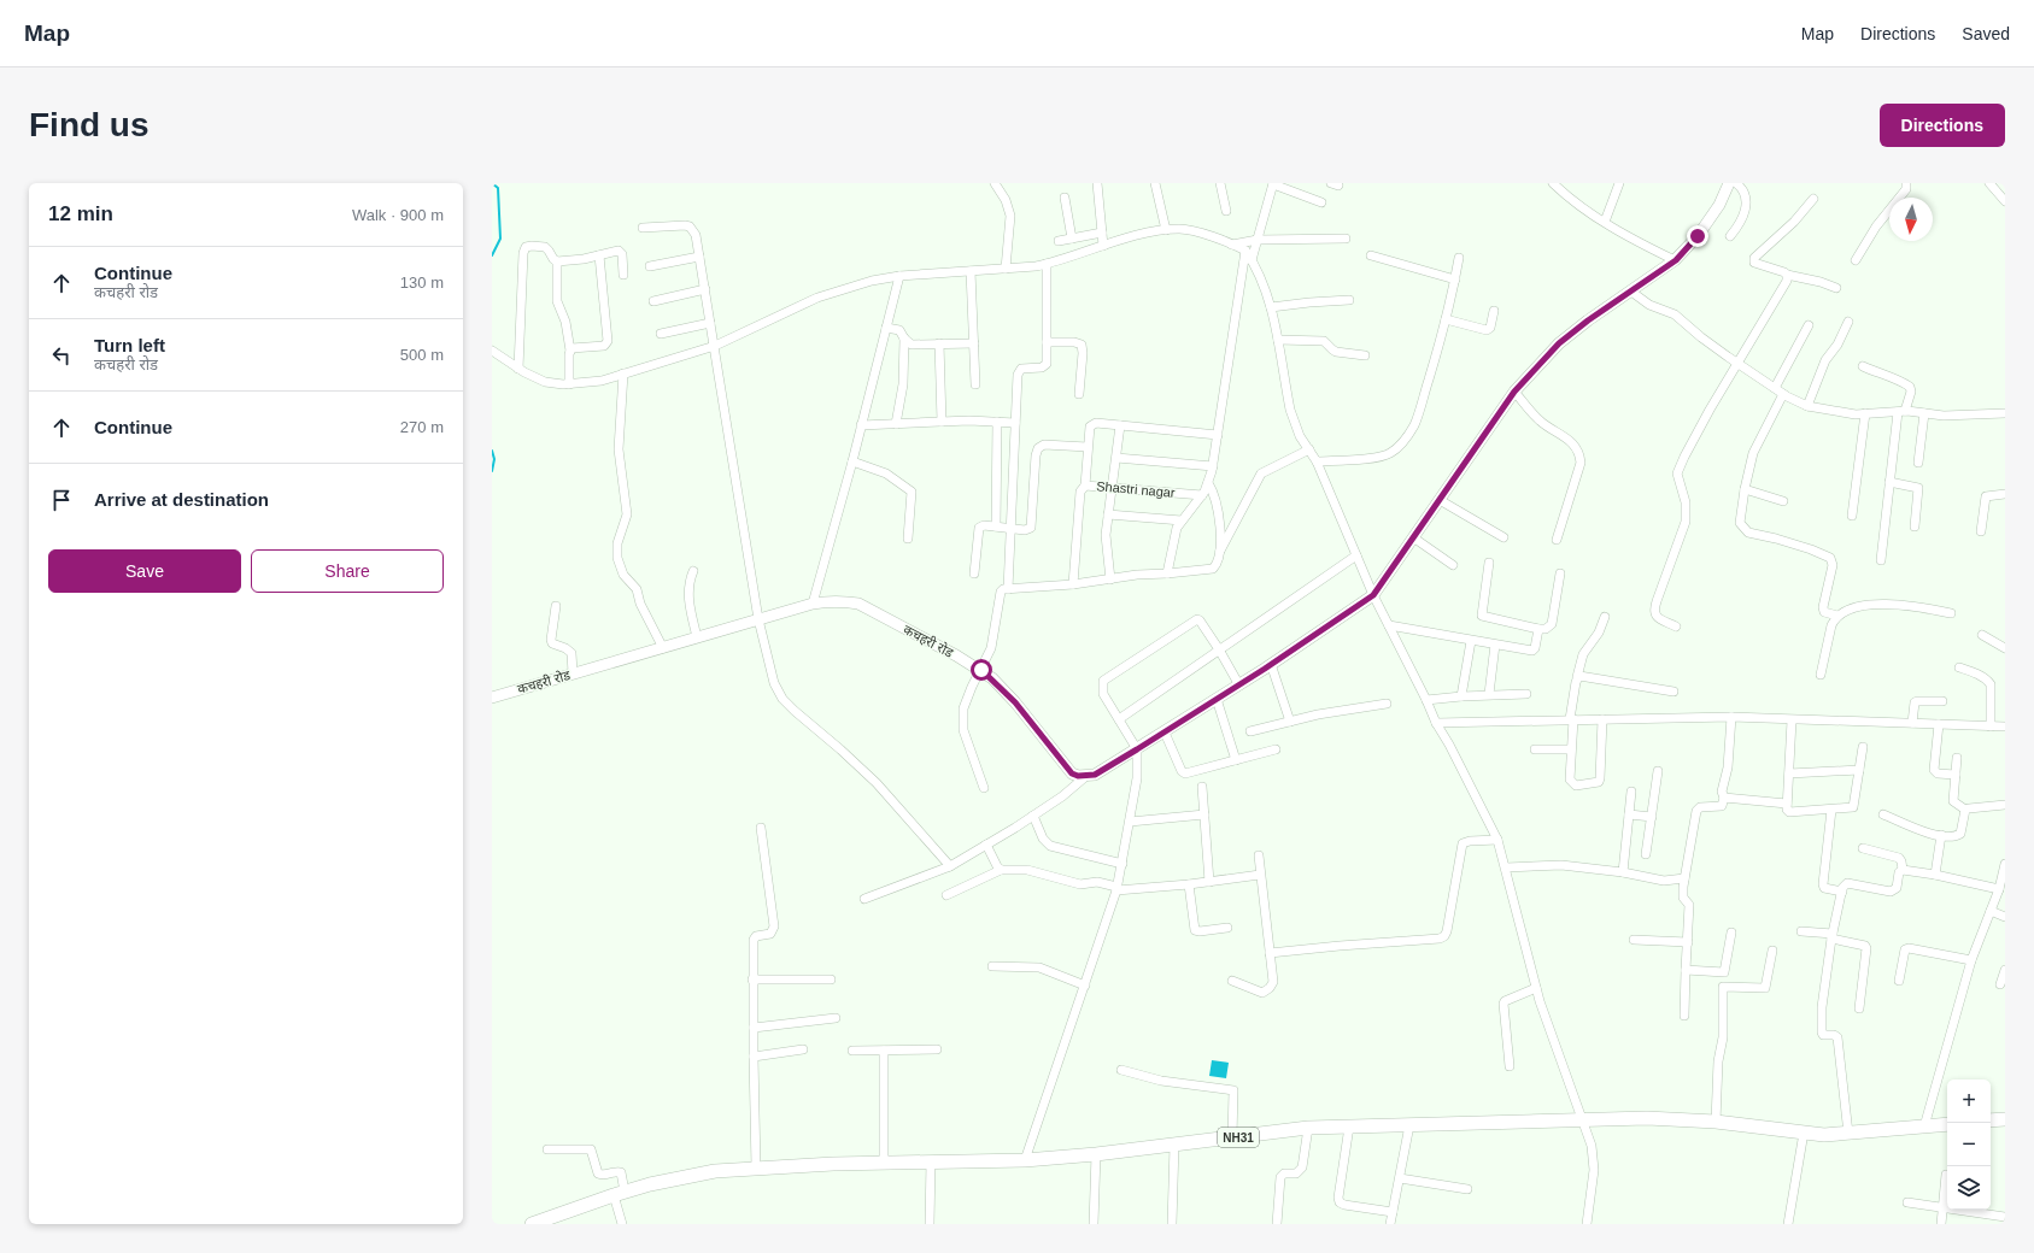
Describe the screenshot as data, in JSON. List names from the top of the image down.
{
  "streets": {
    "highway": ["NH31"],
    "main road": ["कचहरी रोड"],
    "street": ["Shastri nagar"]
  },
  "north": "bottom",
  "page": {
    "header": "Map",
    "nav": ["Map", "Directions", "Saved"],
    "buttons": [
      "Directions",
      ["Save", "Share"]
    ],
    "title": "Find us",
    "heading": ["12 min", "Walk · 900 m"],
    "list": [
      ["Continue", "कचहरी रोड", "130 m"],
      ["Turn left", "कचहरी रोड", "500 m"],
      ["Continue", "270 m"],
      "Arrive at destination"
    ],
    "map_buttons": ["+", "−"]
  }
}
